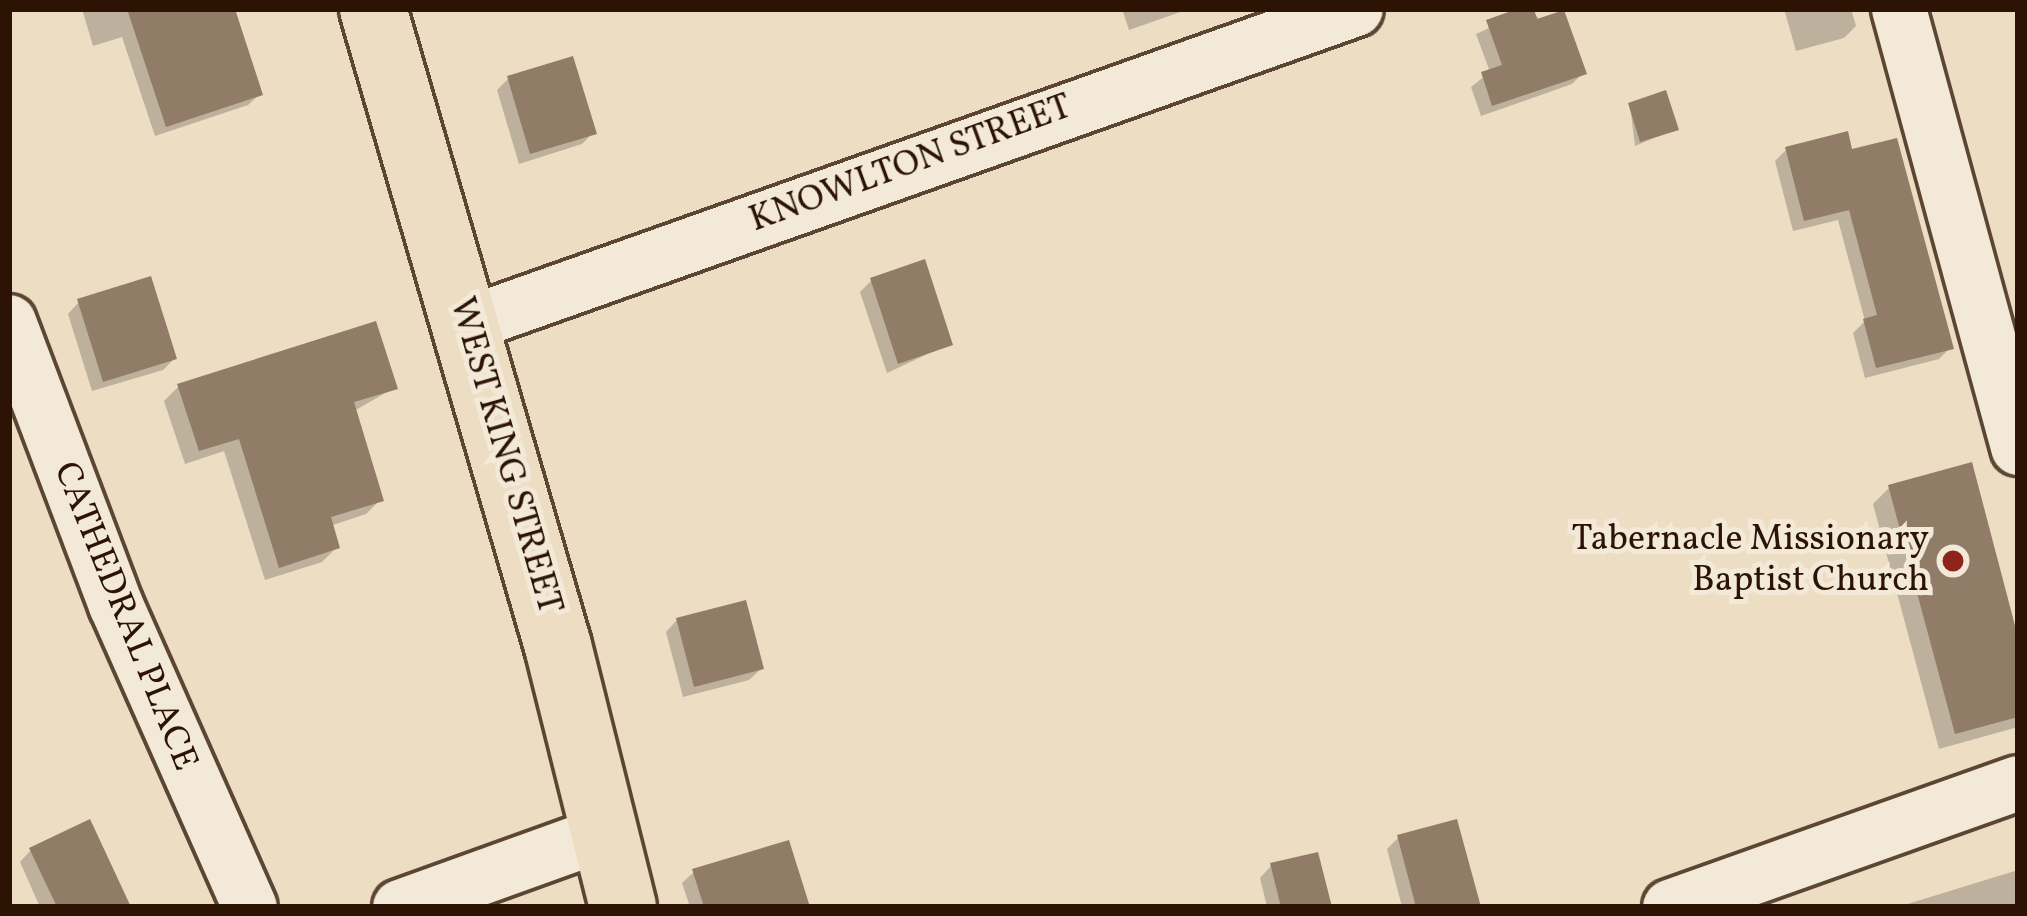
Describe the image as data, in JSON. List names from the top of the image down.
{
  "streets": {
    "main road": ["WEST KING STREET"],
    "street": ["KNOWLTON STREET", "CATHEDRAL PLACE"]
  },
  "crossings": [
    ["KNOWLTON STREET", "WEST KING STREET"]
  ],
  "places": ["Tabernacle Missionary Baptist Church"]
}
